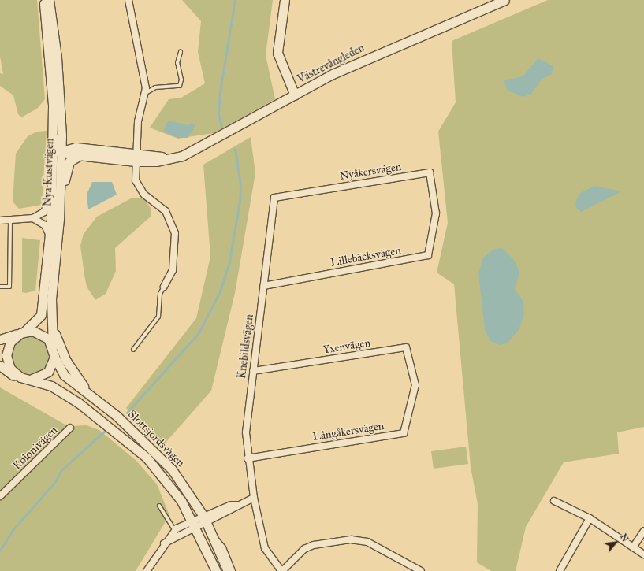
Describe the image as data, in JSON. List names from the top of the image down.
{
  "streets": {
    "street": [
      "Västrevångleden",
      "Nyåkersvägen",
      "Nya Kustvägen",
      "Lillebäcksvägen",
      "Knebildsvägen",
      "Yxenvägen",
      "Långåkersvägen",
      "Slottsjordsvägen",
      "Kolonivägen"
    ]
  },
  "crossings": [
    ["Västrevångleden", "Nya Kustvägen"],
    ["Nyåkersvägen", "Lillebäcksvägen"],
    ["Nyåkersvägen", "Knebildsvägen"],
    ["Nya Kustvägen", "Slottsjordsvägen"],
    ["Lillebäcksvägen", "Knebildsvägen"],
    ["Knebildsvägen", "Yxenvägen"],
    ["Knebildsvägen", "Långåkersvägen"],
    ["Yxenvägen", "Långåkersvägen"]
  ],
  "north": "top right"
}
